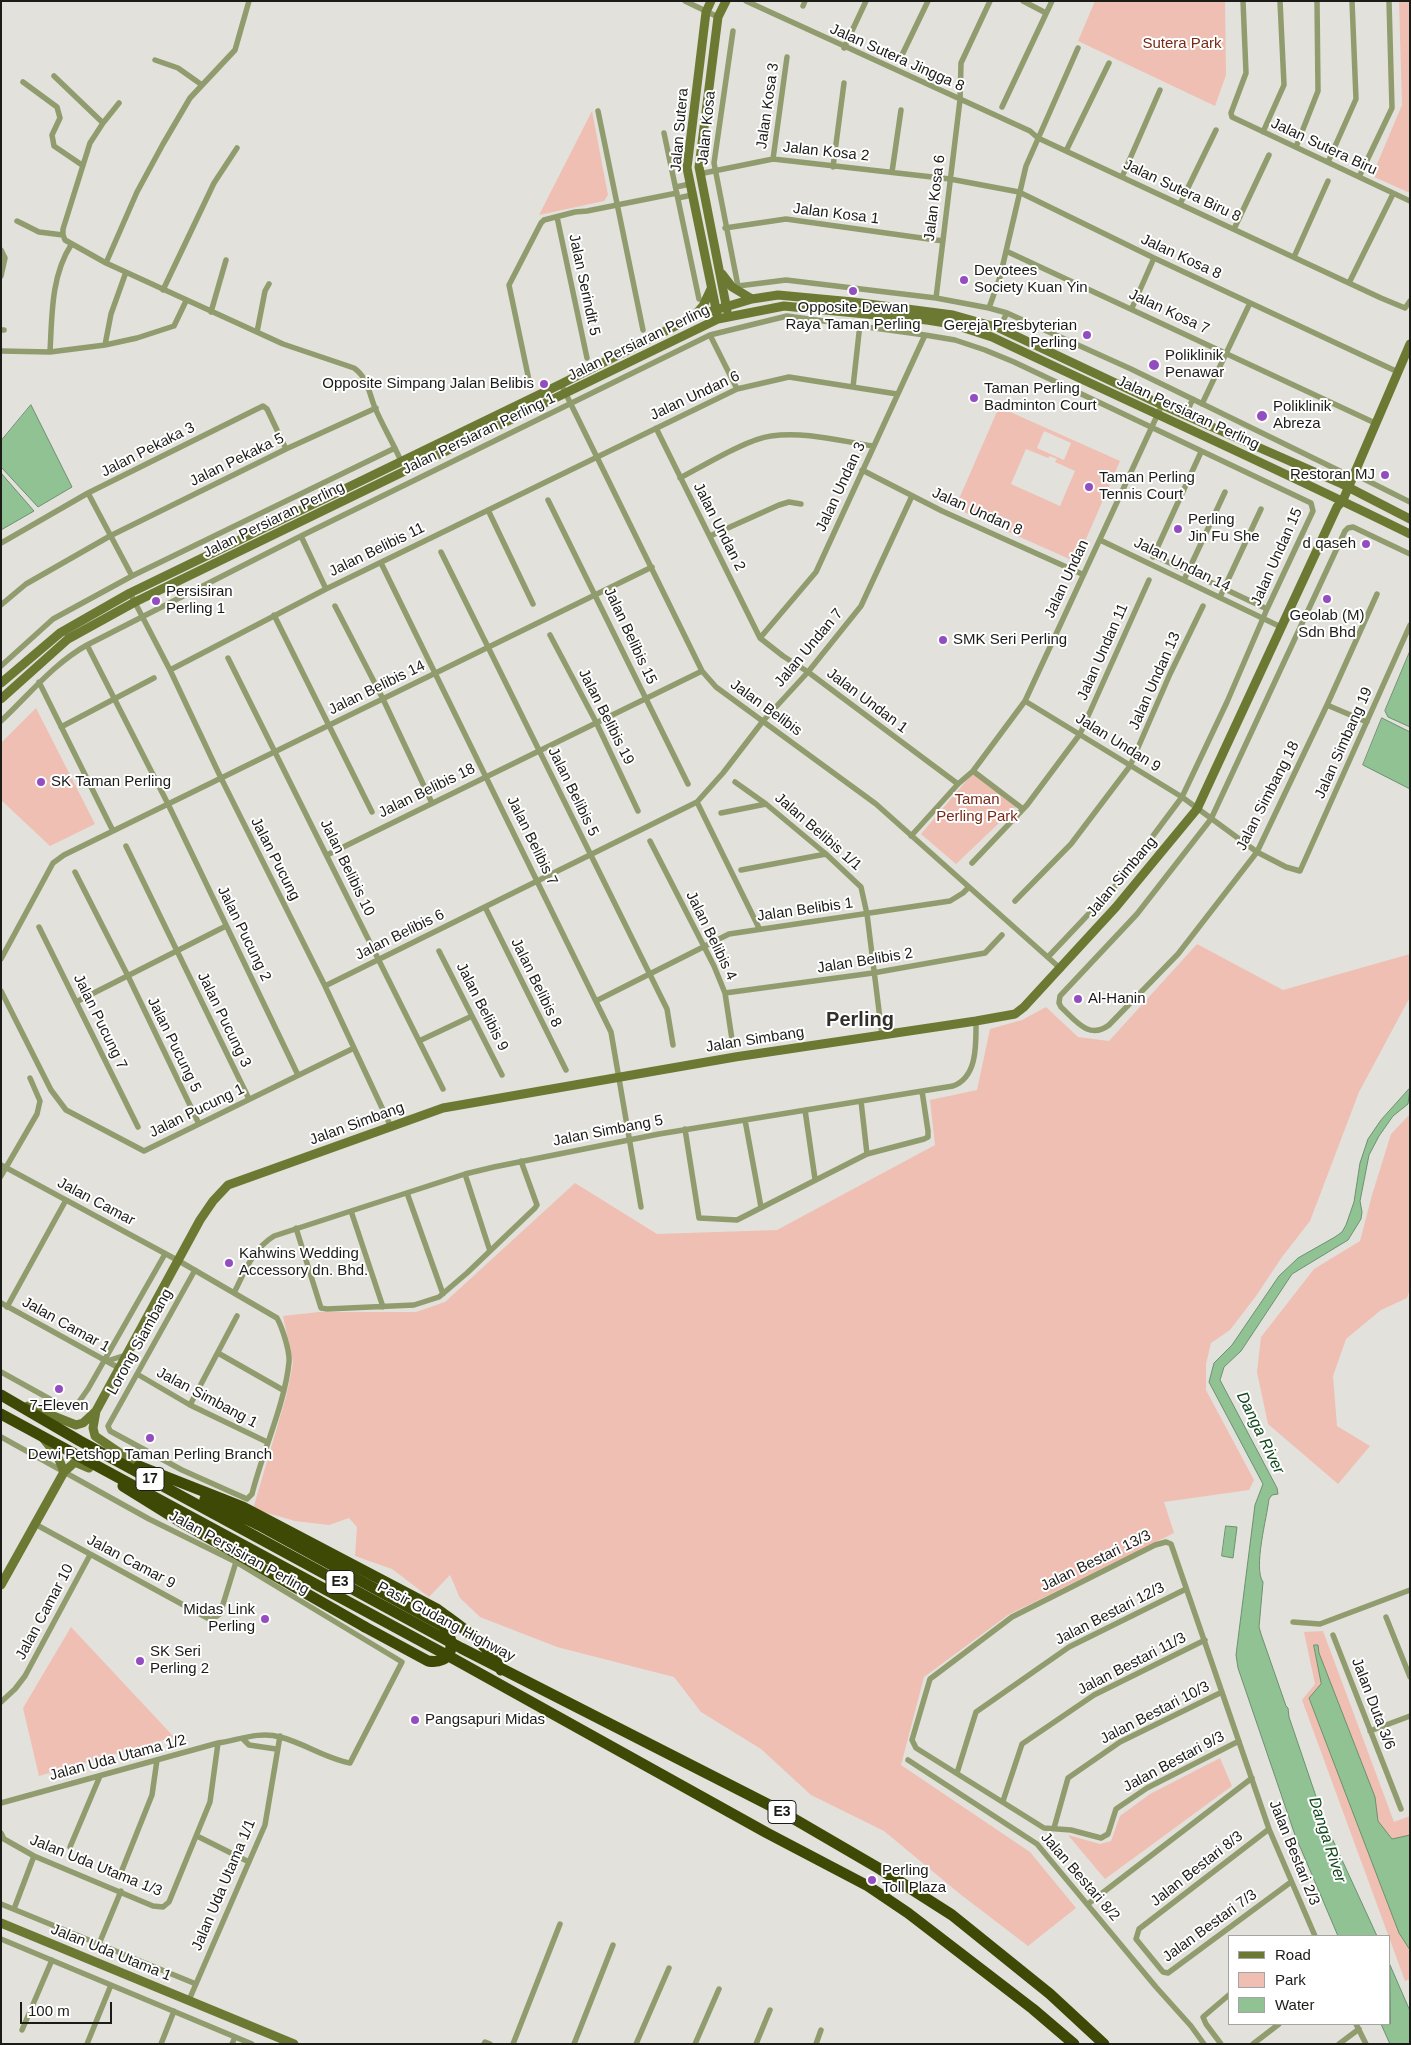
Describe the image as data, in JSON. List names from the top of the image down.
{
  "streets": {
    "highway": ["17", "E3", "Pasir Gudang Highway"],
    "main road": [
      "Jalan Sutera",
      "Jalan Persiaran Perling",
      "Jalan Simbang",
      "Jalan Uda Utama 1"
    ],
    "street": [
      "Jalan Sutera Jingga 8",
      "Jalan Kosa 3",
      "Jalan Kosa",
      "Jalan Sutera Biru",
      "Jalan Kosa 2",
      "Jalan Sutera Biru 8",
      "Jalan Kosa 6",
      "Jalan Kosa 1",
      "Jalan Kosa 8",
      "Jalan Serindit 5",
      "Jalan Kosa 7",
      "Jalan Undan 6",
      "Jalan Persiaran Perling 1",
      "Jalan Pekaka 3",
      "Jalan Pekaka 5",
      "Jalan Undan 3",
      "Jalan Undan 8",
      "Jalan Undan 2",
      "Jalan Belibis 11",
      "Jalan Undan 15",
      "Jalan Undan 14",
      "Jalan Undan",
      "Jalan Belibis 15",
      "Jalan Undan 7",
      "Jalan Undan 11",
      "Jalan Undan 13",
      "Jalan Belibis 14",
      "Jalan Undan 1",
      "Jalan Belibis",
      "Jalan Belibis 19",
      "Jalan Undan 9",
      "Jalan Simbang 19",
      "Jalan Belibis 18",
      "Jalan Belibis 5",
      "Jalan Simbang 18",
      "Jalan Belibis 1/1",
      "Jalan Belibis 7",
      "Jalan Pucung",
      "Jalan Belibis 10",
      "Jalan Belibis 1",
      "Jalan Pucung 2",
      "Jalan Belibis 6",
      "Jalan Belibis 4",
      "Jalan Belibis 2",
      "Jalan Belibis 8",
      "Jalan Belibis 9",
      "Jalan Pucung 3",
      "Jalan Pucung 7",
      "Jalan Pucung 5",
      "Jalan Pucung 1",
      "Jalan Simbang 5",
      "Jalan Camar",
      "Jalan Camar 1",
      "Lorong Siambang",
      "Jalan Simbang 1",
      "Jalan Persisiran Perling",
      "Jalan Bestari 13/3",
      "Jalan Camar 9",
      "Jalan Camar 10",
      "Jalan Bestari 12/3",
      "Jalan Bestari 11/3",
      "Jalan Duta 3/6",
      "Jalan Bestari 10/3",
      "Jalan Uda Utama 1/2",
      "Jalan Bestari 9/3",
      "Jalan Bestari 2/3",
      "Jalan Uda Utama 1/3",
      "Jalan Bestari 8/3",
      "Jalan Bestari 8/2",
      "Jalan Uda Utama 1/1",
      "Jalan Bestari 7/3"
    ]
  },
  "crossings": [
    ["Jalan Sutera Jingga 8", "Jalan Sutera Biru 8"],
    ["Jalan Sutera Jingga 8", "Jalan Kosa 6"],
    ["Jalan Kosa 3", "Jalan Kosa 2"],
    ["Jalan Kosa", "Jalan Kosa 2"],
    ["Jalan Kosa", "Jalan Kosa 6"],
    ["Jalan Kosa", "Jalan Kosa 1"],
    ["Jalan Sutera", "Jalan Kosa 2"],
    ["Jalan Sutera", "Jalan Persiaran Perling"],
    ["Jalan Kosa 2", "Jalan Kosa 6"],
    ["Jalan Kosa 2", "Jalan Kosa 8"],
    ["Jalan Kosa 6", "Jalan Kosa 1"],
    ["Jalan Kosa 6", "Jalan Kosa 8"],
    ["Jalan Kosa 8", "Jalan Simbang"],
    ["Jalan Kosa 7", "Jalan Simbang"],
    ["Jalan Persiaran Perling", "Jalan Undan"],
    ["Jalan Persiaran Perling", "Jalan Belibis"],
    ["Jalan Persiaran Perling", "Jalan Pucung"],
    ["Jalan Persiaran Perling", "Jalan Simbang"],
    ["Jalan Undan 6", "Jalan Undan 3"],
    ["Jalan Undan 6", "Jalan Undan 2"],
    ["Jalan Undan 6", "Jalan Belibis 11"],
    ["Jalan Undan 6", "Jalan Belibis"],
    ["Jalan Persiaran Perling 1", "Jalan Undan 3"],
    ["Jalan Persiaran Perling 1", "Jalan Undan 15"],
    ["Jalan Persiaran Perling 1", "Jalan Undan"],
    ["Jalan Persiaran Perling 1", "Jalan Belibis"],
    ["Jalan Persiaran Perling 1", "Jalan Pucung"],
    ["Jalan Persiaran Perling 1", "Jalan Pucung 2"],
    ["Jalan Pekaka 3", "Jalan Pekaka 5"],
    ["Jalan Undan 3", "Jalan Undan 8"],
    ["Jalan Undan 3", "Jalan Undan 2"],
    ["Jalan Undan 3", "Jalan Undan 1"],
    ["Jalan Undan 8", "Jalan Undan"],
    ["Jalan Undan 8", "Jalan Undan 7"],
    ["Jalan Undan 2", "Jalan Undan 1"],
    ["Jalan Belibis 11", "Jalan Belibis"],
    ["Jalan Belibis 11", "Jalan Belibis 7"],
    ["Jalan Belibis 11", "Jalan Pucung"],
    ["Jalan Undan 15", "Jalan Undan 14"],
    ["Jalan Undan 15", "Jalan Undan"],
    ["Jalan Undan 15", "Jalan Simbang"],
    ["Jalan Undan 14", "Jalan Undan"],
    ["Jalan Undan 14", "Jalan Simbang"],
    ["Jalan Undan", "Jalan Undan 1"],
    ["Jalan Undan", "Jalan Belibis"],
    ["Jalan Undan", "Jalan Undan 9"],
    ["Jalan Belibis 15", "Jalan Belibis 14"],
    ["Jalan Belibis 15", "Jalan Belibis 18"],
    ["Jalan Undan 7", "Jalan Undan 1"],
    ["Jalan Undan 7", "Jalan Belibis"],
    ["Jalan Undan 7", "Jalan Belibis 5"],
    ["Jalan Undan 7", "Jalan Belibis 7"],
    ["Jalan Undan 7", "Jalan Belibis 6"],
    ["Jalan Undan 7", "Jalan Belibis 8"],
    ["Jalan Undan 11", "Jalan Undan 9"],
    ["Jalan Undan 13", "Jalan Undan 9"],
    ["Jalan Belibis 14", "Jalan Belibis"],
    ["Jalan Belibis 14", "Jalan Belibis 5"],
    ["Jalan Belibis 14", "Jalan Belibis 7"],
    ["Jalan Belibis 14", "Jalan Pucung"],
    ["Jalan Belibis 14", "Jalan Belibis 10"],
    ["Jalan Belibis 14", "Jalan Pucung 2"],
    ["Jalan Belibis", "Jalan Belibis 18"],
    ["Jalan Belibis", "Jalan Simbang"],
    ["Jalan Belibis", "Jalan Belibis 1"],
    ["Jalan Belibis 19", "Jalan Belibis 18"],
    ["Jalan Undan 9", "Jalan Simbang 19"],
    ["Jalan Undan 9", "Jalan Simbang 18"],
    ["Jalan Undan 9", "Jalan Simbang"],
    ["Jalan Belibis 18", "Jalan Belibis 5"],
    ["Jalan Belibis 18", "Jalan Belibis 7"],
    ["Jalan Belibis 18", "Jalan Belibis 10"],
    ["Jalan Belibis 5", "Jalan Belibis 1"],
    ["Jalan Belibis 1/1", "Jalan Simbang"],
    ["Jalan Belibis 1/1", "Jalan Belibis 1"],
    ["Jalan Belibis 1/1", "Jalan Belibis 2"],
    ["Jalan Belibis 7", "Jalan Simbang"],
    ["Jalan Belibis 7", "Jalan Belibis 1"],
    ["Jalan Belibis 7", "Jalan Simbang 5"],
    ["Jalan Pucung", "Jalan Simbang"],
    ["Jalan Pucung", "Jalan Belibis 6"],
    ["Jalan Pucung", "Jalan Pucung 1"],
    ["Jalan Belibis 10", "Jalan Belibis 6"],
    ["Jalan Simbang", "Jalan Simbang 5"],
    ["Jalan Simbang", "Jalan Camar"],
    ["Jalan Simbang", "Jalan Camar 1"],
    ["Jalan Belibis 1", "Jalan Belibis 4"],
    ["Jalan Pucung 2", "Jalan Pucung 1"],
    ["Jalan Belibis 6", "Jalan Belibis 8"],
    ["Jalan Belibis 4", "Jalan Belibis 2"],
    ["Jalan Pucung 3", "Jalan Pucung 1"],
    ["Jalan Pucung 5", "Jalan Pucung 1"],
    ["Jalan Simbang 5", "Jalan Camar"],
    ["Jalan Camar", "Lorong Siambang"],
    ["Lorong Siambang", "Jalan Simbang 1"],
    ["Jalan Persisiran Perling", "Jalan Camar 9"],
    ["Jalan Persisiran Perling", "Jalan Uda Utama 1/2"],
    ["Jalan Persisiran Perling", "Jalan Uda Utama 1/1"],
    ["Jalan Bestari 13/3", "Jalan Bestari 12/3"],
    ["Jalan Bestari 13/3", "Jalan Bestari 11/3"],
    ["Jalan Bestari 13/3", "Jalan Bestari 10/3"],
    ["Jalan Bestari 13/3", "Jalan Bestari 9/3"],
    ["Jalan Bestari 13/3", "Jalan Bestari 2/3"],
    ["Jalan Camar 9", "Jalan Camar 10"],
    ["Jalan Bestari 10/3", "Jalan Bestari 9/3"],
    ["Jalan Uda Utama 1/2", "Jalan Uda Utama 1/3"],
    ["Jalan Uda Utama 1/2", "Jalan Uda Utama 1/1"],
    ["Jalan Bestari 2/3", "Jalan Bestari 8/3"],
    ["Jalan Bestari 2/3", "Jalan Bestari 7/3"],
    ["Jalan Bestari 8/3", "Jalan Bestari 7/3"],
    ["Jalan Uda Utama 1/1", "Jalan Uda Utama 1"]
  ],
  "districts": ["Perling"],
  "water": ["Danga River"],
  "parks": ["Sutera Park", "Taman Perling Park"],
  "places": [
    "Devotees Society Kuan Yin",
    "Opposite Dewan Raya Taman Perling",
    "Gereja Presbyterian Perling",
    "Poliklinik Penawar",
    "Opposite Simpang Jalan Belibis",
    "Taman Perling Badminton Court",
    "Poliklinik Abreza",
    "Restoran MJ",
    "Taman Perling Tennis Court",
    "Perling Jin Fu She",
    "d qaseh",
    "Geolab (M) Sdn Bhd",
    "Persisiran Perling 1",
    "SMK Seri Perling",
    "SK Taman Perling",
    "Al-Hanin",
    "Kahwins Wedding Accessory dn. Bhd.",
    "7-Eleven",
    "Dewi Petshop Taman Perling Branch",
    "Midas Link Perling",
    "SK Seri Perling 2",
    "Pangsapuri Midas",
    "Perling Toll Plaza"
  ],
  "legend": ["Road", "Park", "Water"],
  "scale_bar": "100 m"
}
